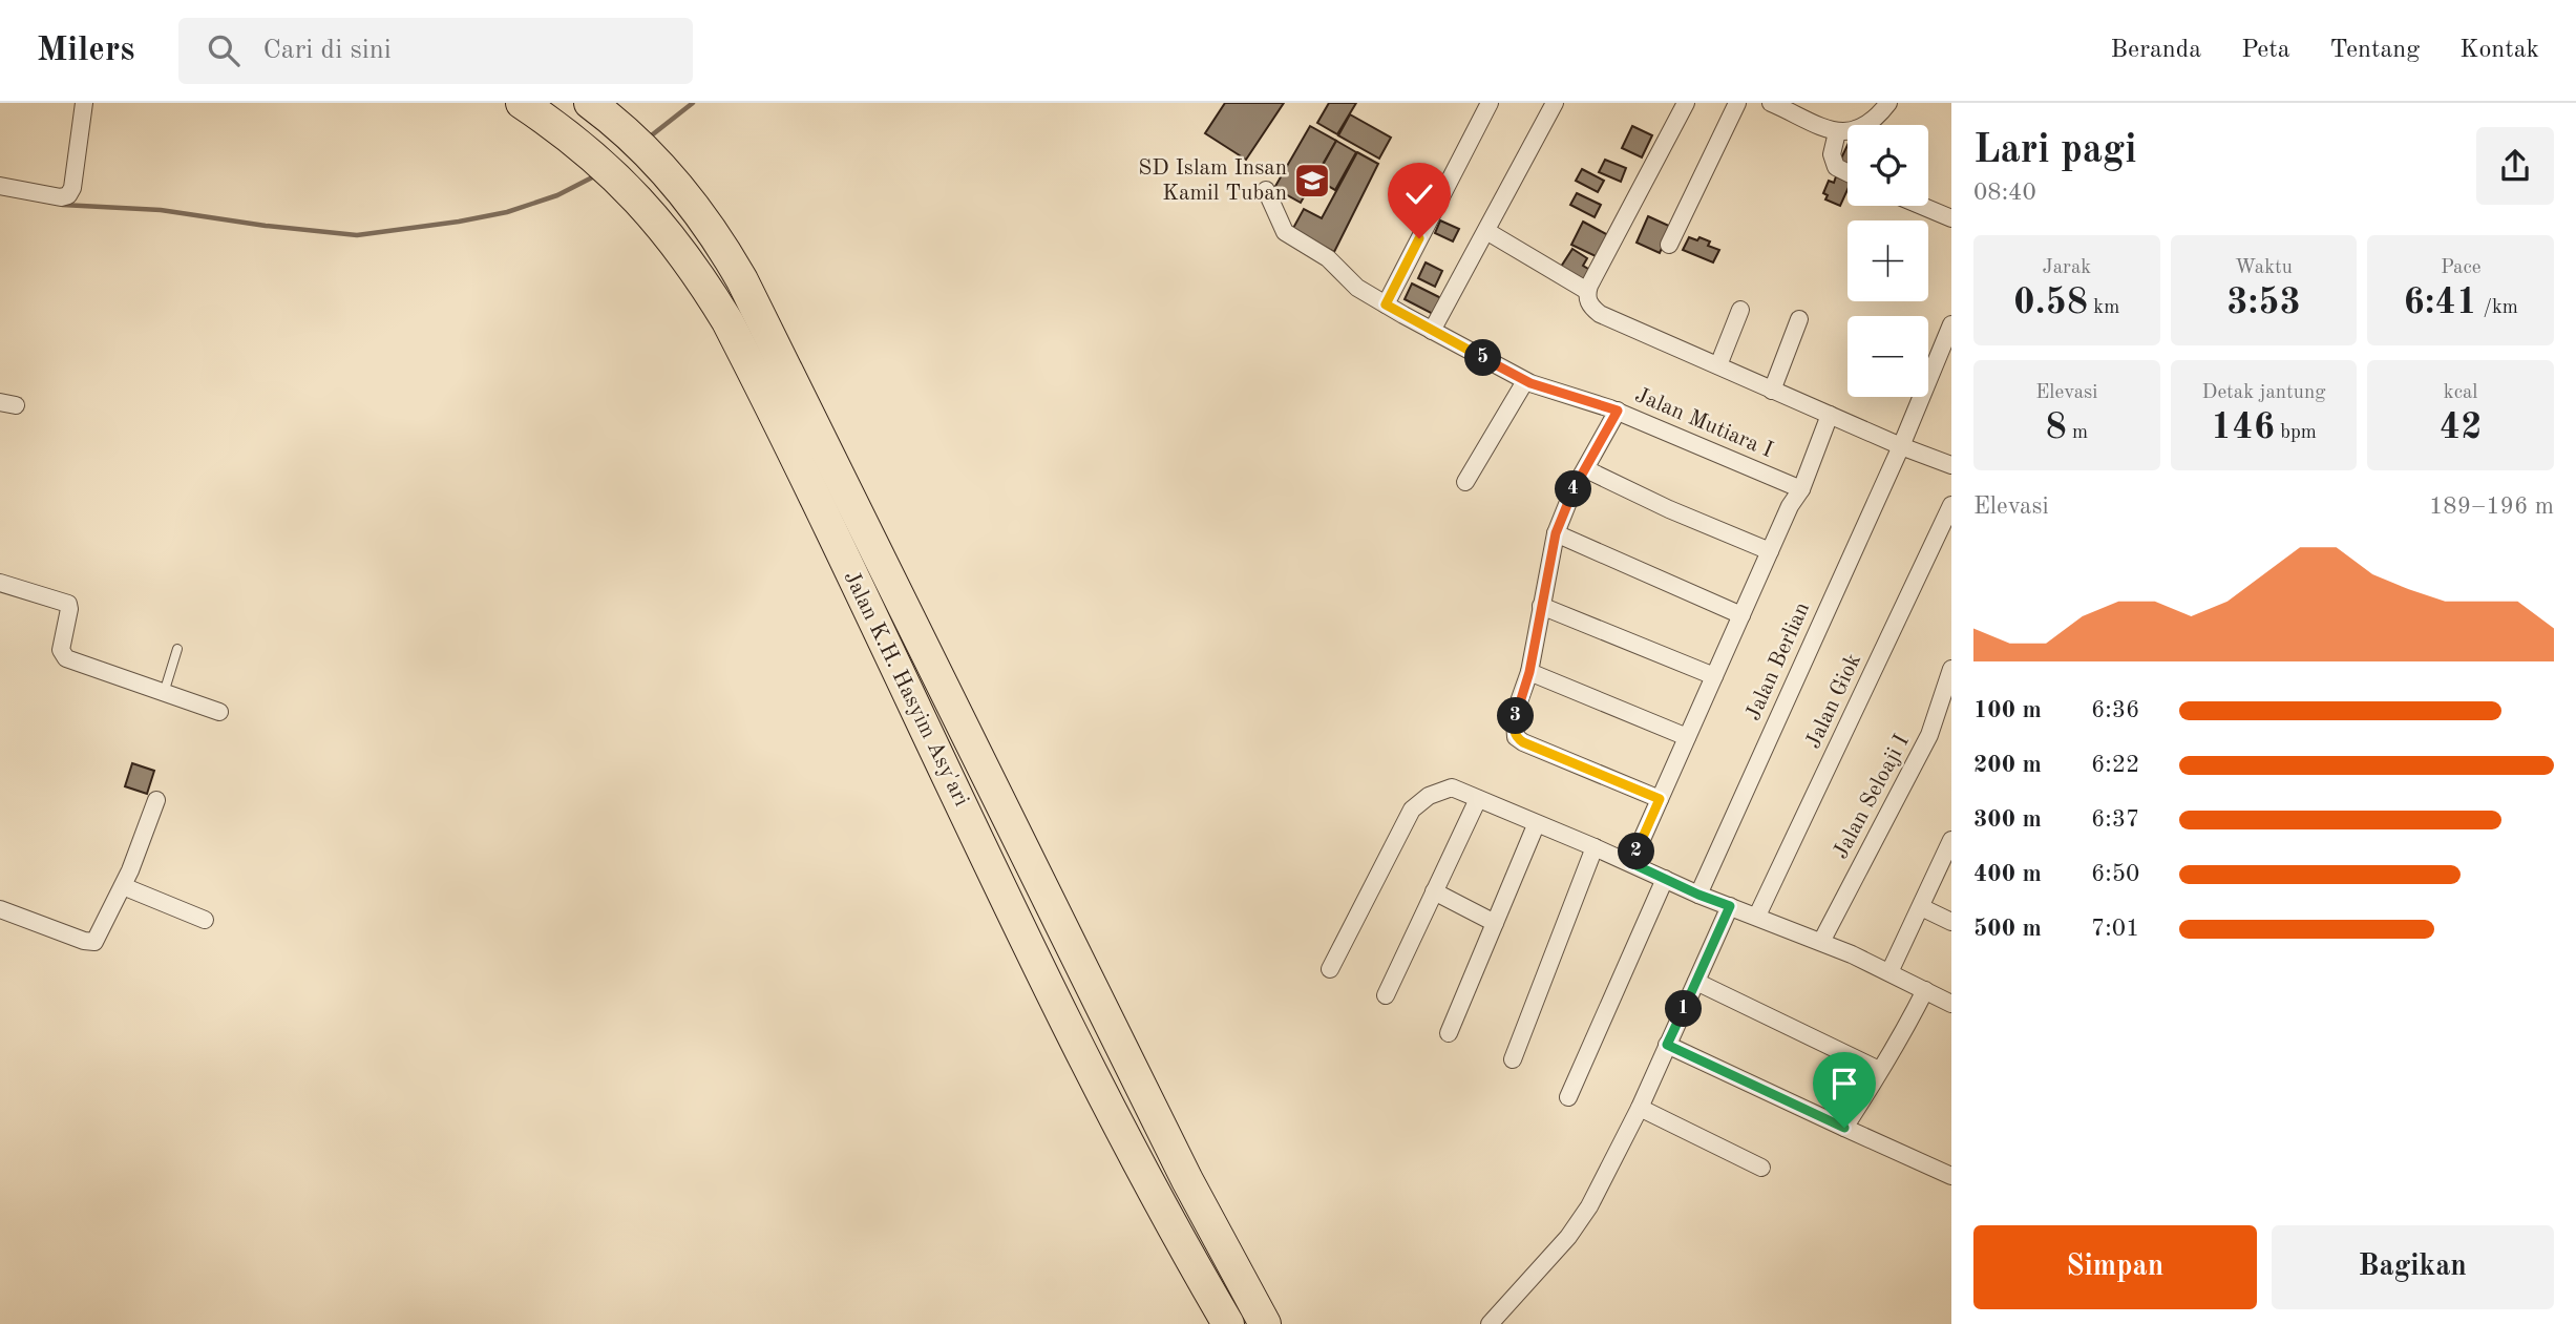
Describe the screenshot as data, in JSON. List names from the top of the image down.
{
  "streets": {
    "highway": ["Jalan K.H. Hasyim Asy'ari"],
    "street": [
      "Jalan Mutiara I",
      "Jalan Berlian",
      "Jalan Giok",
      "Jalan Seloaji I"
    ]
  },
  "places": {
    "school or university": ["SD Islam Insan Kamil Tuban"]
  },
  "page": {
    "header": "Milers",
    "search": "Cari di sini",
    "nav": [
      "Beranda",
      "Peta",
      "Tentang",
      "Kontak"
    ],
    "heading": ["Lari pagi", "08:40"],
    "map_buttons": ["+", "−"],
    "stats": [
      ["Jarak", "0.58 km"],
      ["Waktu", "3:53"],
      ["Pace", "6:41 /km"],
      ["Elevasi", "8 m"],
      ["Detak jantung", "146 bpm"],
      ["kcal", "42"]
    ],
    "pins": [
      "5",
      "4",
      "3",
      "2",
      "1"
    ],
    "chart": ["Elevasi", "189–196 m"],
    "list": [
      {
        "name": "100 m",
        "note": "6:36"
      },
      {
        "name": "200 m",
        "note": "6:22"
      },
      {
        "name": "300 m",
        "note": "6:37"
      },
      {
        "name": "400 m",
        "note": "6:50"
      },
      {
        "name": "500 m",
        "note": "7:01"
      }
    ],
    "buttons": ["Simpan", "Bagikan"]
  }
}
